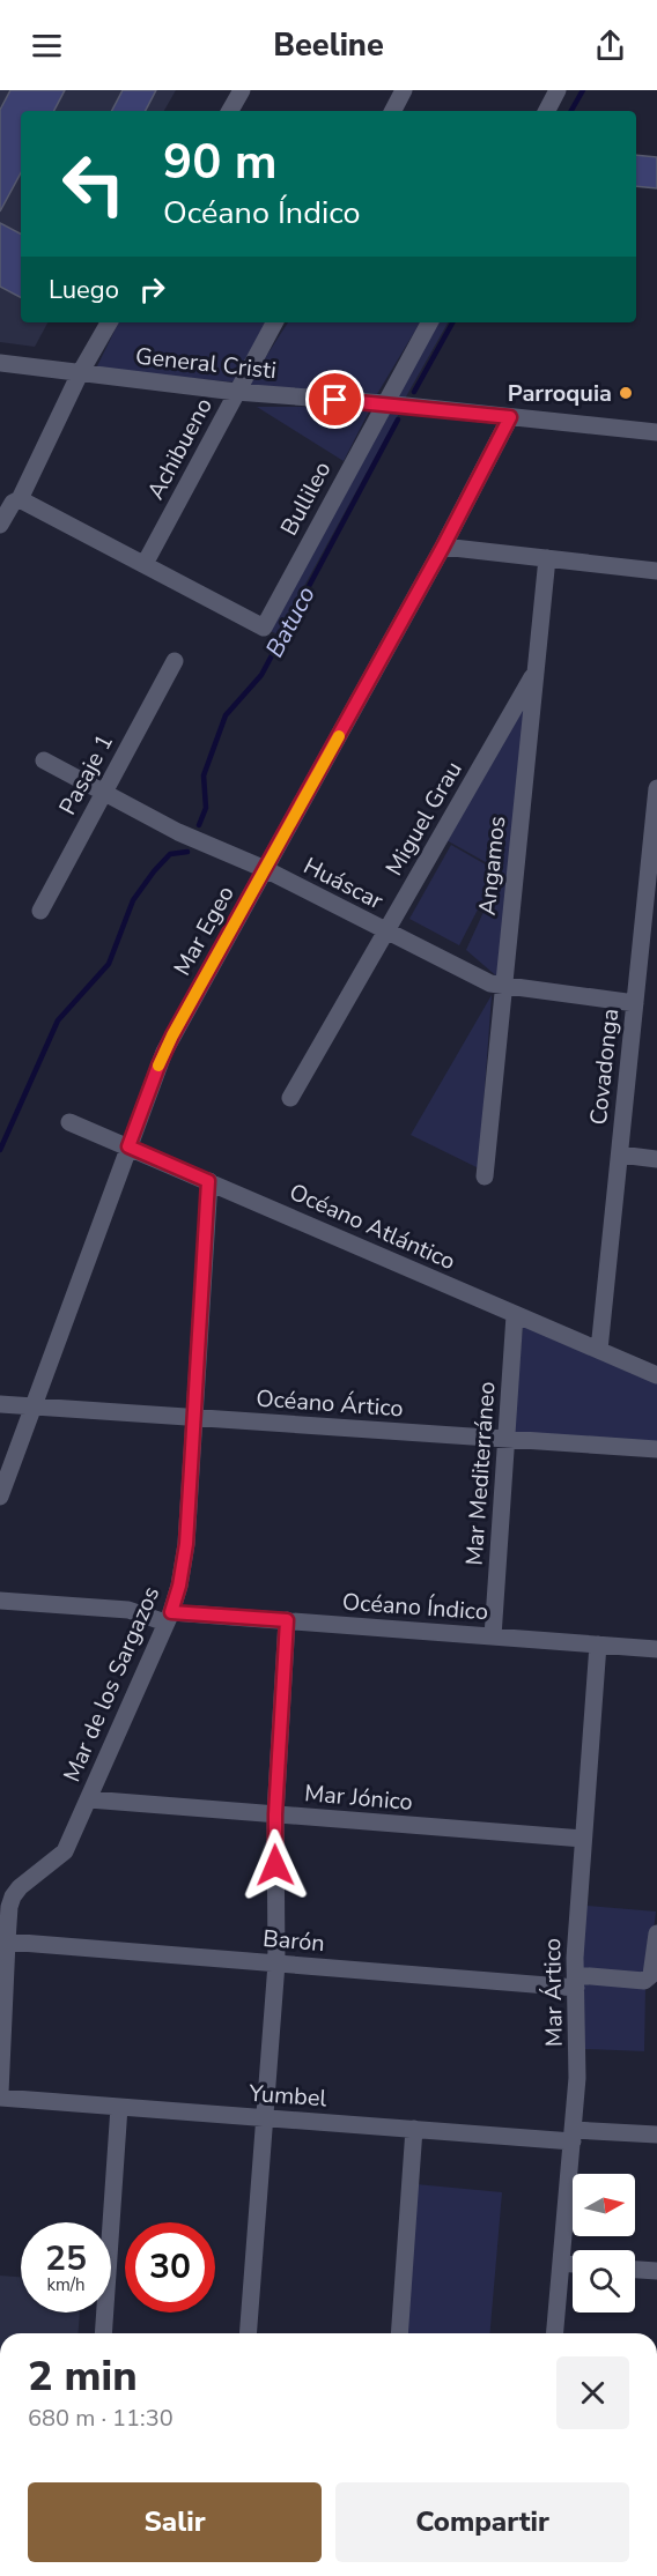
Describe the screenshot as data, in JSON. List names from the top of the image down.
{
  "streets": {
    "street": [
      "General Cristi",
      "Achibueno",
      "Bullileo",
      "Pasaje 1",
      "Miguel Grau",
      "Angamos",
      "Huáscar",
      "Mar Egeo",
      "Covadonga",
      "Océano Atlántico",
      "Océano Ártico",
      "Mar Mediterráneo",
      "Océano Índico",
      "Mar de los Sargazos",
      "Mar Jónico",
      "Barón",
      "Mar Ártico",
      "Yumbel"
    ]
  },
  "crossings": [
    ["General Cristi", "Achibueno"],
    ["General Cristi", "Bullileo"],
    ["General Cristi", "Mar Egeo"],
    ["Achibueno", "Bullileo"],
    ["Pasaje 1", "Huáscar"],
    ["Miguel Grau", "Angamos"],
    ["Miguel Grau", "Huáscar"],
    ["Angamos", "Huáscar"],
    ["Huáscar", "Mar Egeo"],
    ["Huáscar", "Covadonga"],
    ["Mar Egeo", "Océano Atlántico"],
    ["Mar Egeo", "Océano Ártico"],
    ["Covadonga", "Océano Atlántico"],
    ["Océano Atlántico", "Mar Mediterráneo"],
    ["Océano Atlántico", "Mar de los Sargazos"],
    ["Océano Ártico", "Mar Mediterráneo"],
    ["Océano Ártico", "Mar de los Sargazos"],
    ["Mar Mediterráneo", "Océano Índico"],
    ["Océano Índico", "Mar de los Sargazos"],
    ["Océano Índico", "Mar Ártico"],
    ["Mar de los Sargazos", "Mar Jónico"],
    ["Mar de los Sargazos", "Barón"],
    ["Mar de los Sargazos", "Yumbel"],
    ["Mar Jónico", "Mar Ártico"],
    ["Barón", "Mar Ártico"],
    ["Mar Ártico", "Yumbel"]
  ],
  "water": ["Batuco"],
  "places": ["Parroquia"],
  "north": "right",
  "page": {
    "header": "Beeline",
    "turn": ["90 m", "Océano Índico"],
    "then": "Luego",
    "speed": "25 km/h",
    "limit": "30",
    "heading": ["2 min", "680 m · 11:30"],
    "buttons": ["Salir", "Compartir"]
  }
}
